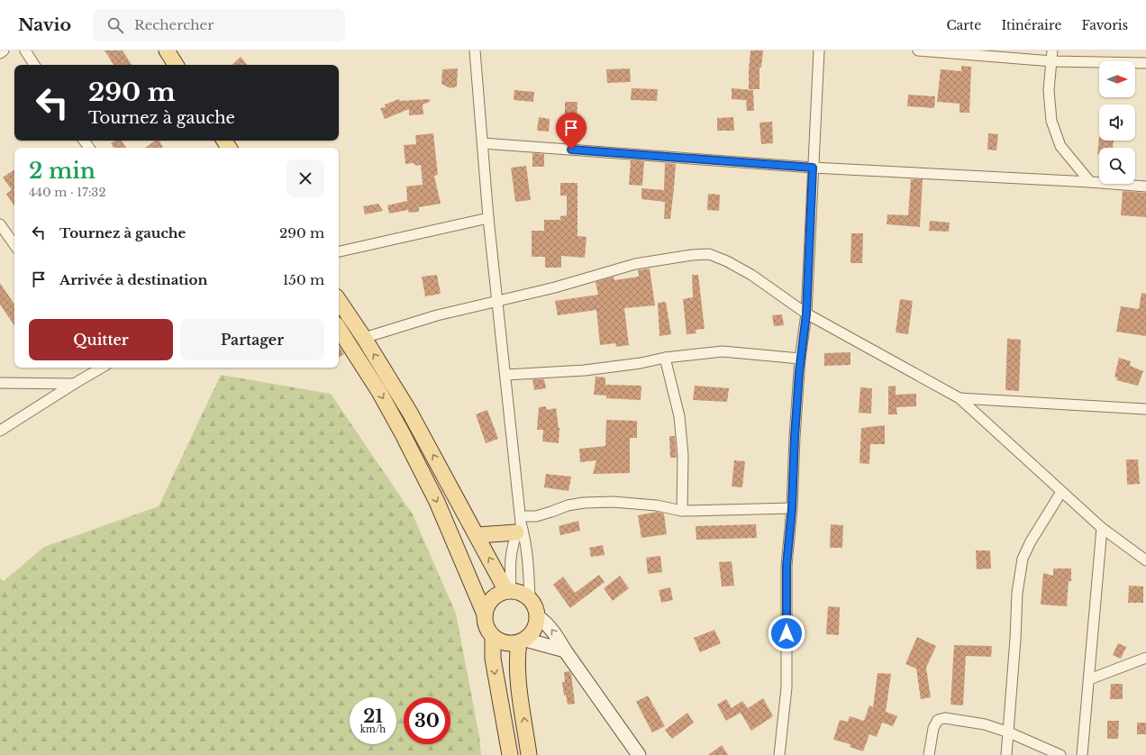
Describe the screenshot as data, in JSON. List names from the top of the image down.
{
  "north": "right",
  "page": {
    "header": "Navio",
    "search": "Rechercher",
    "nav": ["Carte", "Itinéraire", "Favoris"],
    "turn": ["290 m", "Tournez à gauche"],
    "heading": ["2 min", "440 m · 17:32"],
    "list": [
      {
        "name": "Tournez à gauche",
        "value": "290 m"
      },
      {
        "name": "Arrivée à destination",
        "value": "150 m"
      }
    ],
    "buttons": ["Quitter", "Partager"],
    "speed": "21 km/h",
    "limit": "30"
  }
}
